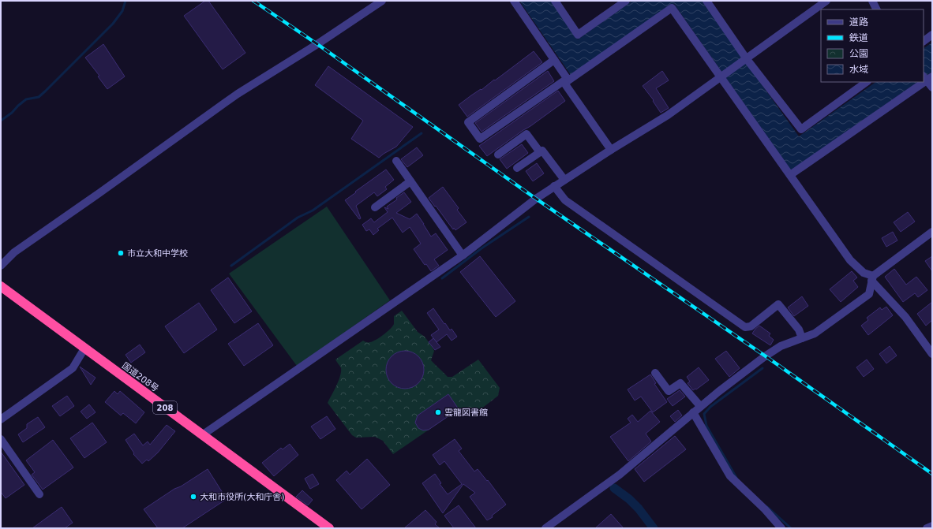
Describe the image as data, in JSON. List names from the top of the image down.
{
  "streets": {
    "highway": ["国道208号", "208"]
  },
  "places": ["市立大和中学校", "雲龍図書館", "大和市役所(大和庁舎)"],
  "legend": [
    "道路",
    "鉄道",
    "公園",
    "水域"
  ]
}
